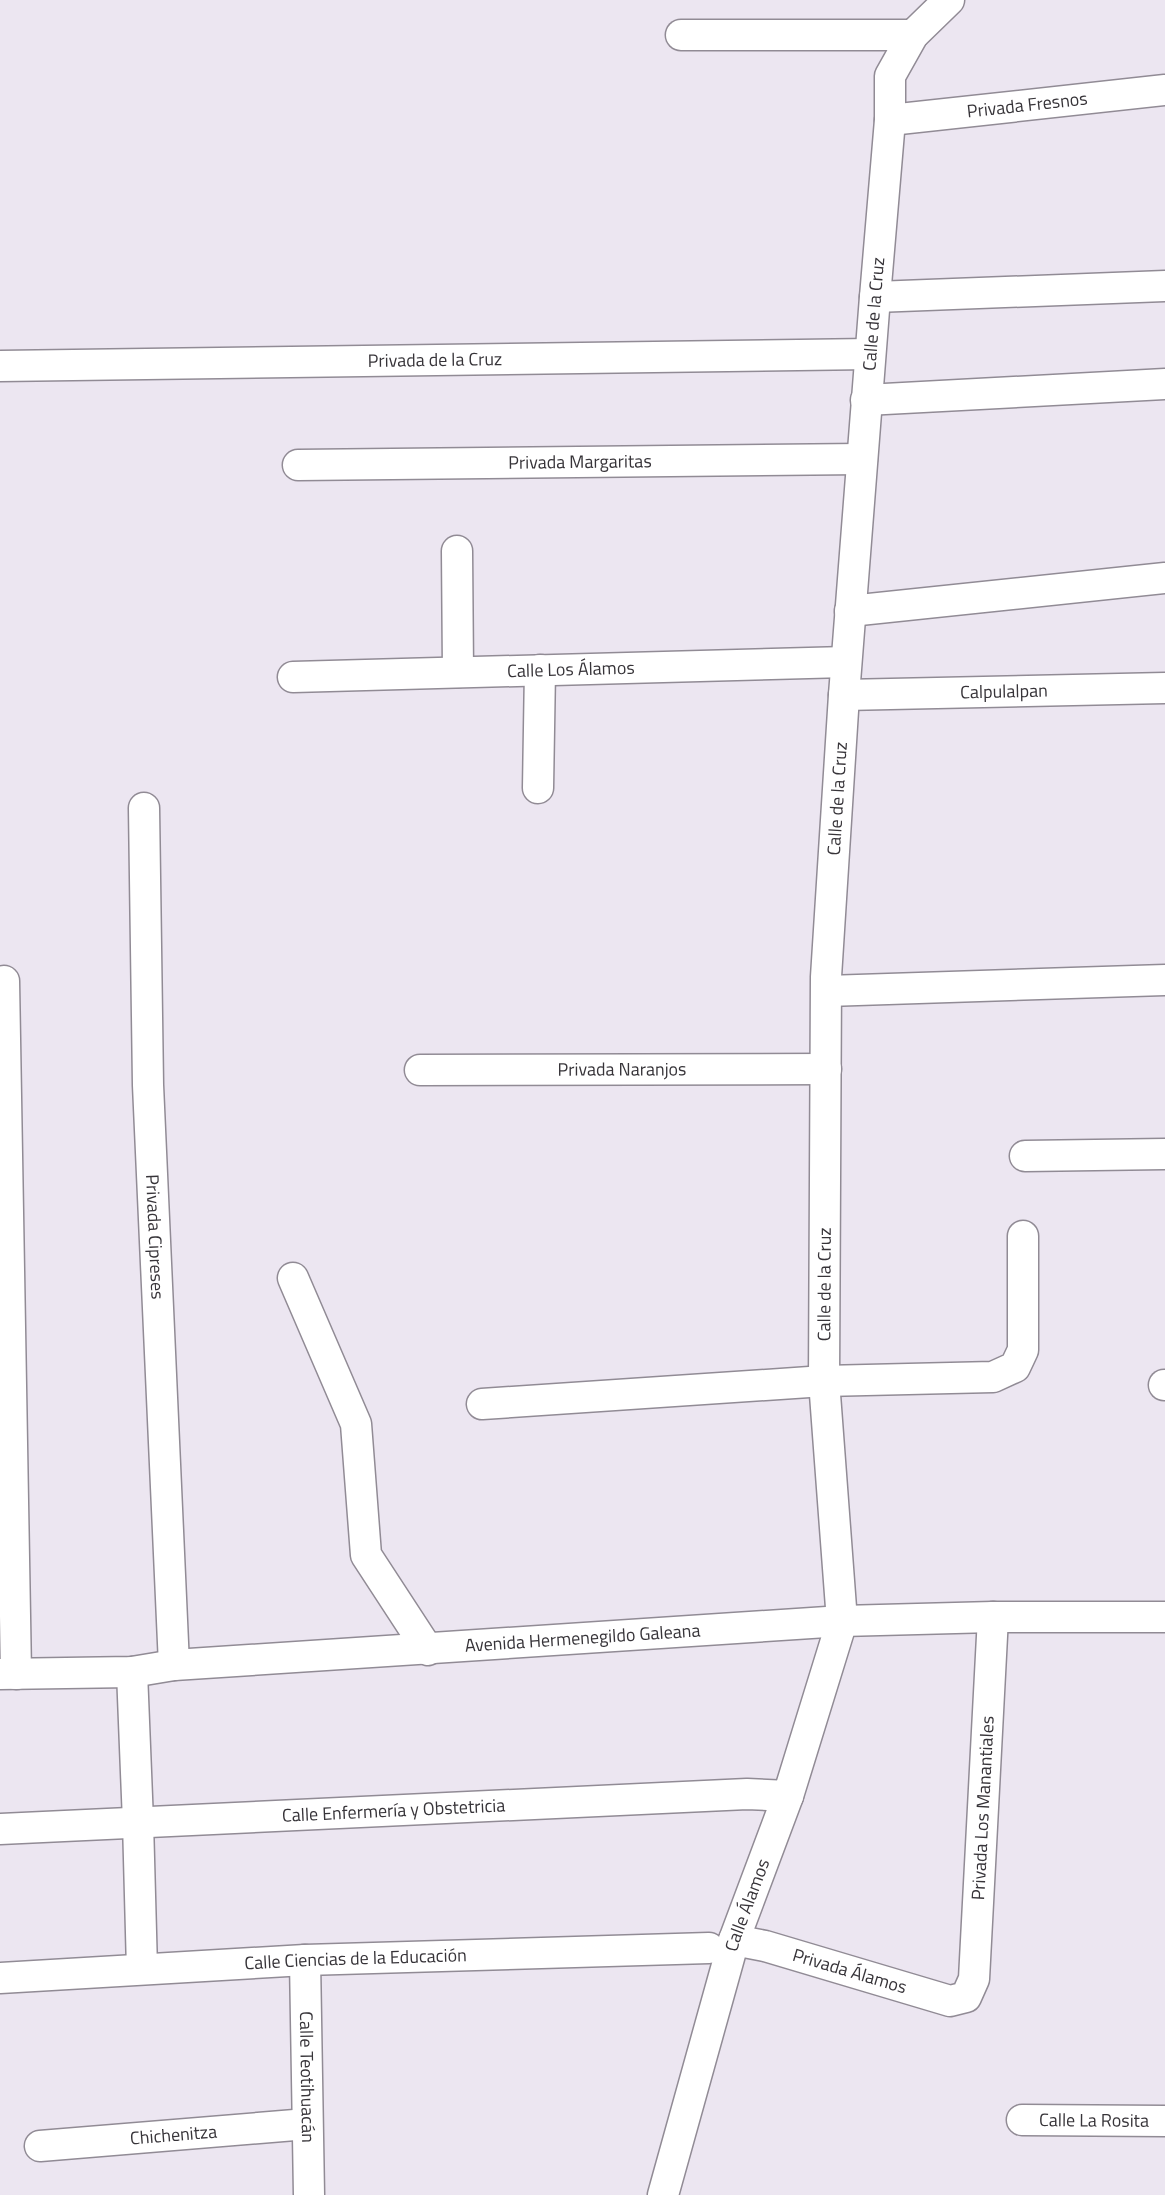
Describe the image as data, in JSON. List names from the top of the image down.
{
  "streets": {
    "street": [
      "Privada Fresnos",
      "Calle de la Cruz",
      "Privada de la Cruz",
      "Privada Margaritas",
      "Calle Los Álamos",
      "Calpulalpan",
      "Privada Naranjos",
      "Privada Cipreses",
      "Avenida Hermenegildo Galeana",
      "Privada Los Manantiales",
      "Calle Enfermería y Obstetricia",
      "Calle Álamos",
      "Calle Ciencias de la Educación",
      "Privada Álamos",
      "Calle Teotihuacán",
      "Calle La Rosita",
      "Chichenitza"
    ]
  },
  "crossings": [
    ["Privada Fresnos", "Calle de la Cruz"],
    ["Calle de la Cruz", "Privada de la Cruz"],
    ["Calle de la Cruz", "Privada Margaritas"],
    ["Calle de la Cruz", "Calle Los Álamos"],
    ["Calle de la Cruz", "Calpulalpan"],
    ["Calle de la Cruz", "Privada Naranjos"],
    ["Calle de la Cruz", "Avenida Hermenegildo Galeana"],
    ["Calle de la Cruz", "Calle Álamos"],
    ["Privada Cipreses", "Avenida Hermenegildo Galeana"],
    ["Avenida Hermenegildo Galeana", "Privada Los Manantiales"],
    ["Avenida Hermenegildo Galeana", "Calle Álamos"],
    ["Privada Los Manantiales", "Privada Álamos"],
    ["Calle Enfermería y Obstetricia", "Calle Álamos"],
    ["Calle Álamos", "Calle Ciencias de la Educación"],
    ["Calle Álamos", "Privada Álamos"],
    ["Calle Ciencias de la Educación", "Privada Álamos"],
    ["Calle Ciencias de la Educación", "Calle Teotihuacán"],
    ["Calle Teotihuacán", "Chichenitza"]
  ]
}
